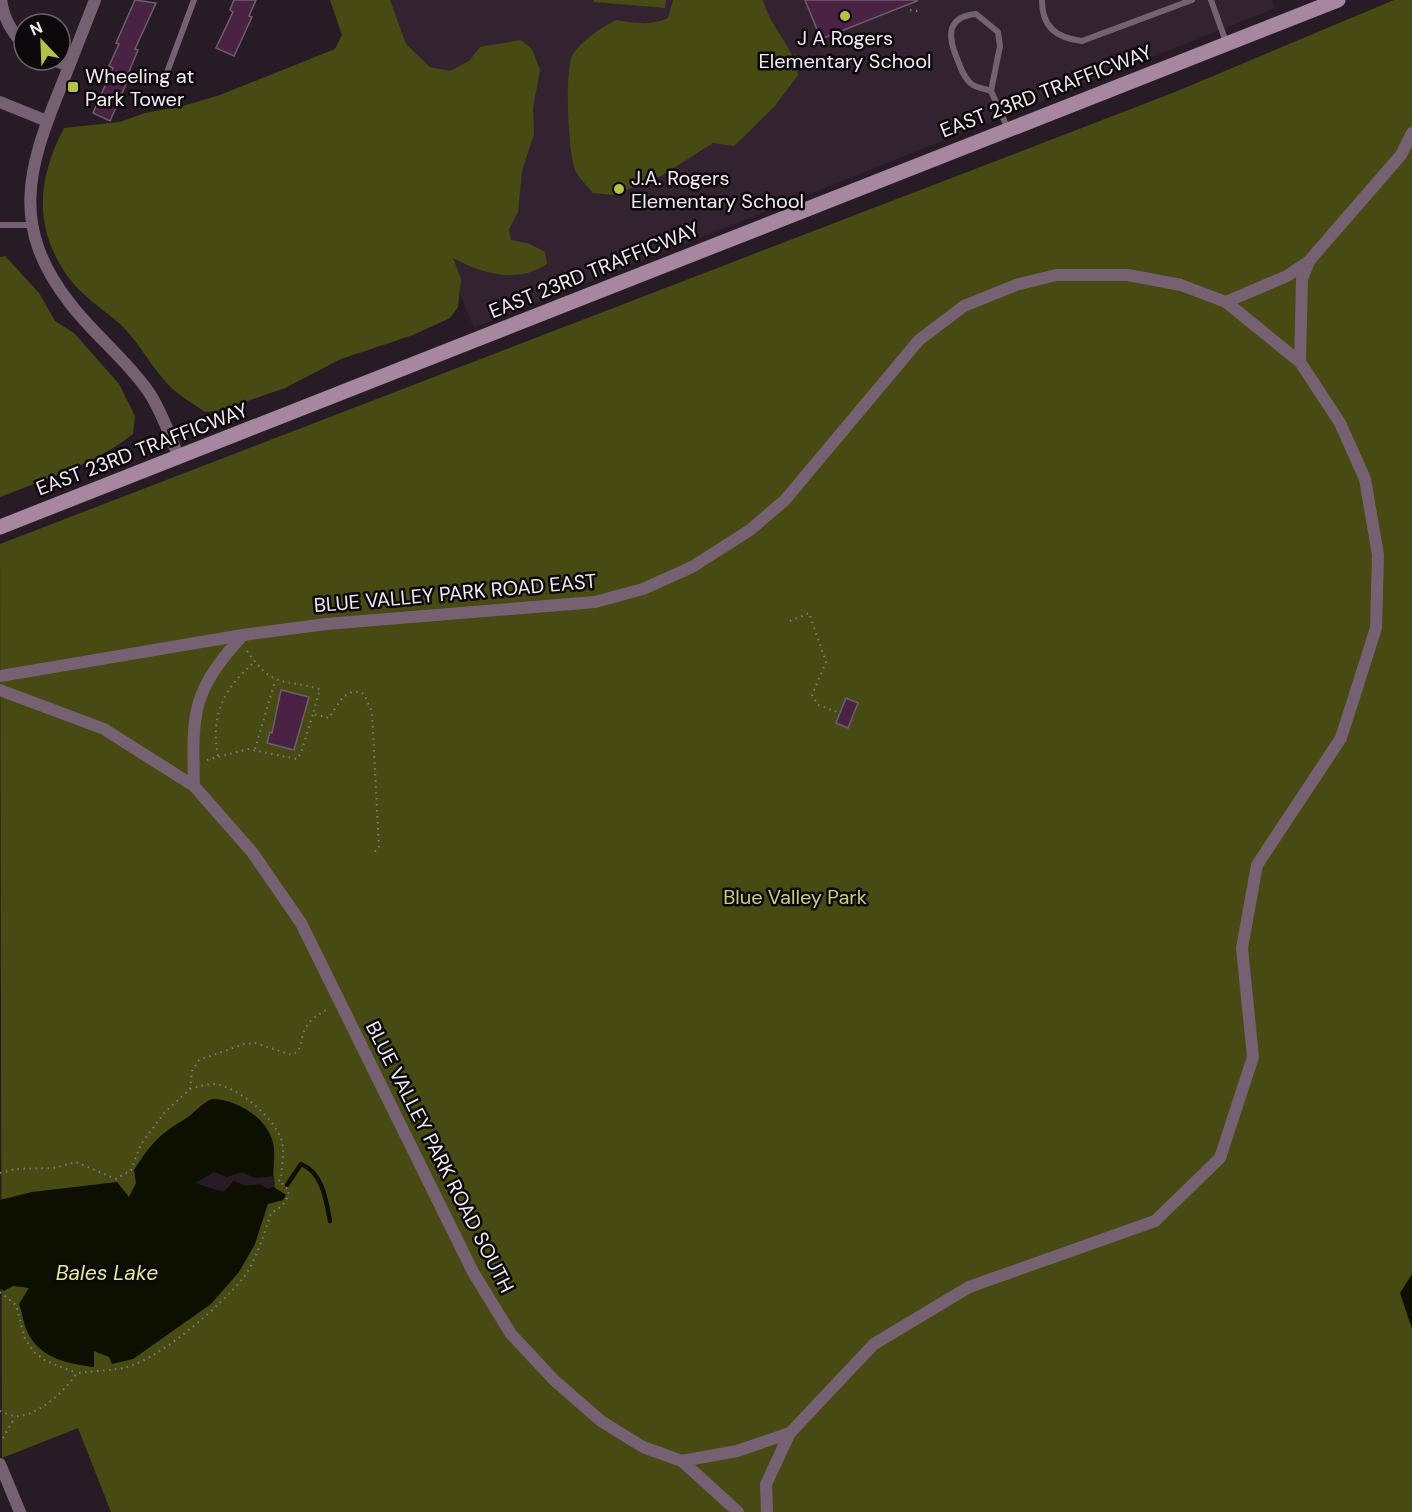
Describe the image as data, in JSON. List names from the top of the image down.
{
  "streets": {
    "main road": ["EAST 23RD TRAFFICWAY"],
    "street": ["BLUE VALLEY PARK ROAD EAST", "BLUE VALLEY PARK ROAD SOUTH"]
  },
  "water": ["Bales Lake"],
  "parks": ["Blue Valley Park"],
  "places": {
    "other": ["J A Rogers Elementary School", "J.A. Rogers Elementary School"],
    "transit": ["Wheeling at Park Tower"]
  },
  "north": "top left"
}
